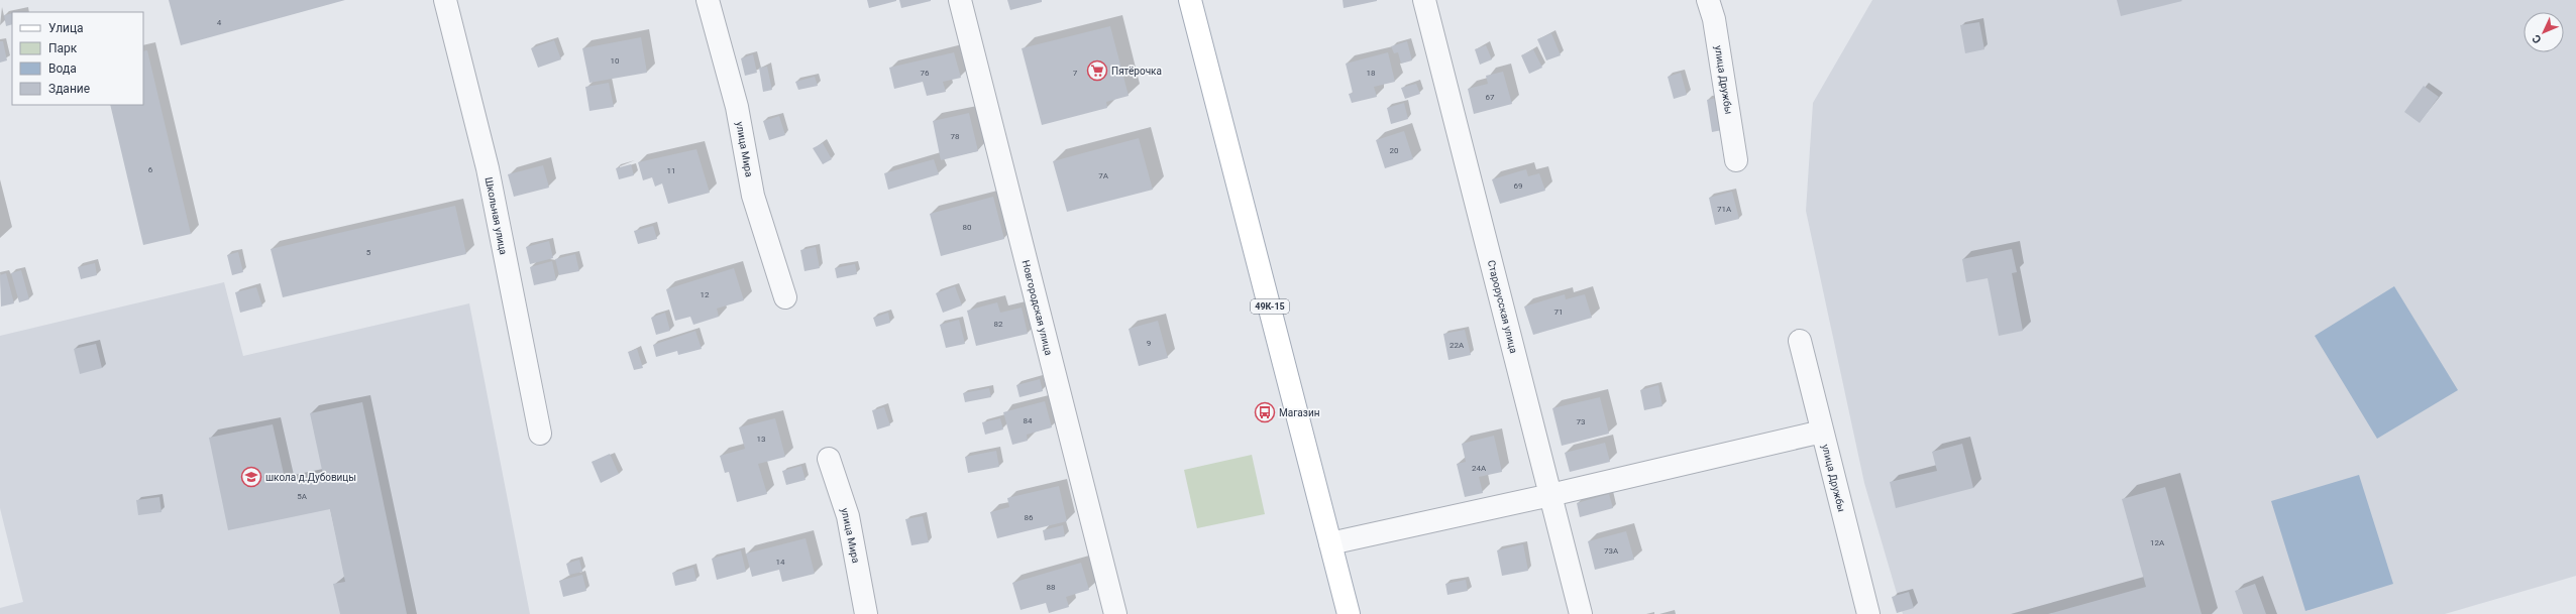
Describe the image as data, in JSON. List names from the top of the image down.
{
  "streets": {
    "main road": ["49К-15"],
    "street": [
      "улица Дружбы",
      "улица Мира",
      "Школьная улица",
      "Старорусская улица",
      "Новгородская улица"
    ]
  },
  "places": {
    "supermarket": ["Пятёрочка"],
    "bus stop": ["Магазин"],
    "school or university": ["школа д.Дубовицы"]
  },
  "house_numbers": [
    "4",
    "10",
    "76",
    "7",
    "18",
    "67",
    "78",
    "20",
    "6",
    "11",
    "7А",
    "69",
    "71А",
    "80",
    "5",
    "12",
    "71",
    "82",
    "9",
    "22А",
    "84",
    "73",
    "13",
    "24А",
    "5А",
    "86",
    "12А",
    "73А",
    "14",
    "88"
  ],
  "legend": [
    "Улица",
    "Парк",
    "Вода",
    "Здание"
  ],
  "north": "bottom left"
}
